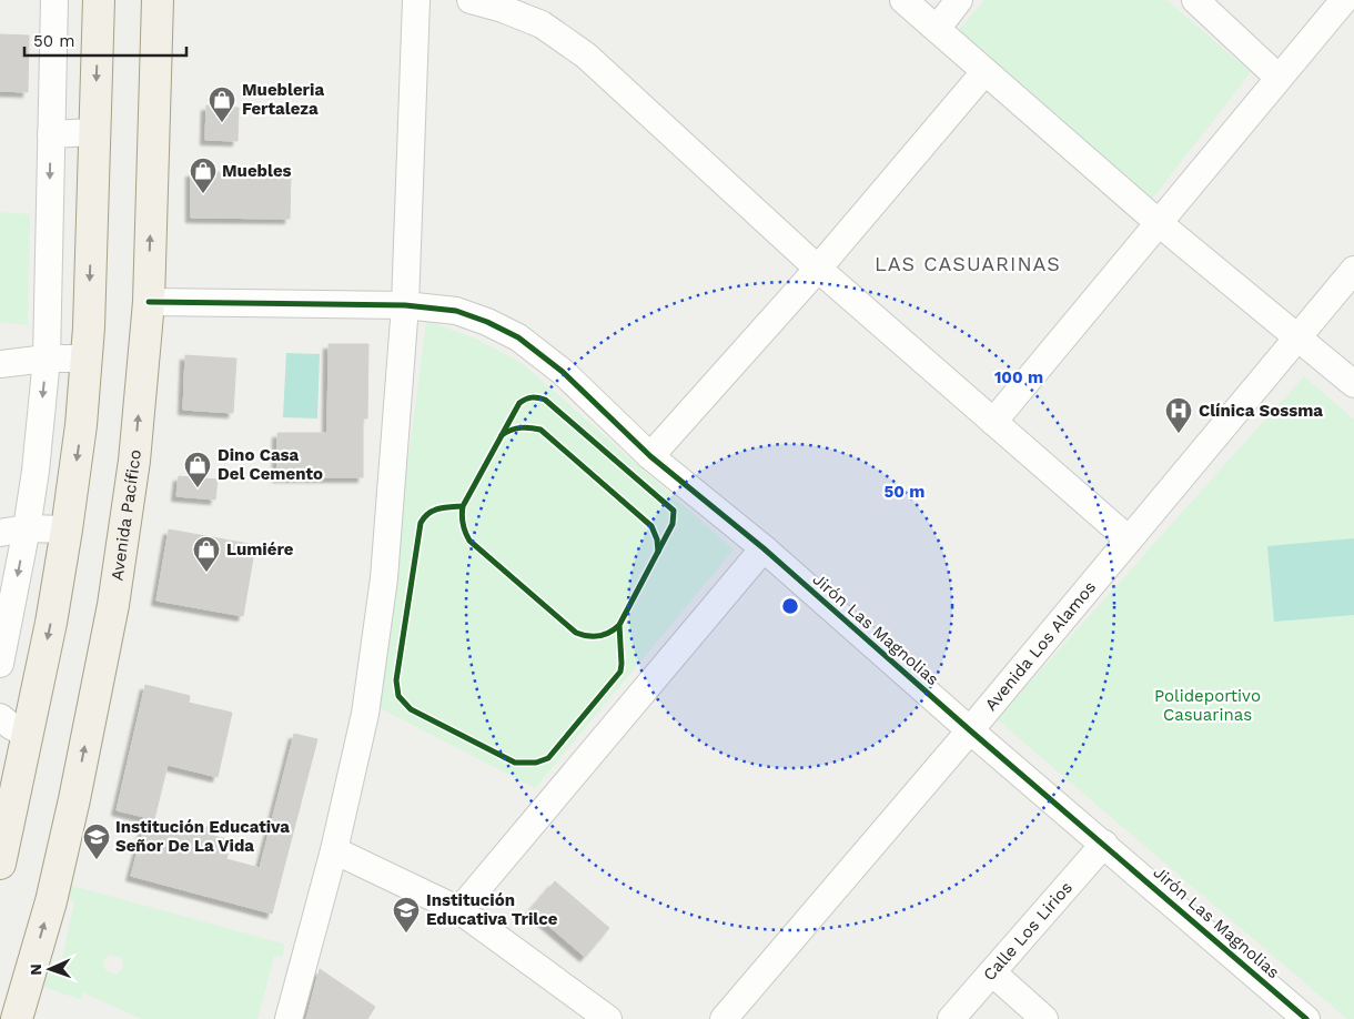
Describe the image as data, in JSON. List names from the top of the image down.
{
  "streets": {
    "main road": ["Avenida Pacífico"],
    "street": ["Jirón Las Magnolias", "Avenida Los Alamos", "Calle Los Lirios"]
  },
  "crossings": [
    ["Avenida Pacífico", "Jirón Las Magnolias"],
    ["Jirón Las Magnolias", "Avenida Los Alamos"],
    ["Jirón Las Magnolias", "Calle Los Lirios"]
  ],
  "districts": ["LAS CASUARINAS"],
  "parks": ["Polideportivo Casuarinas"],
  "places": {
    "shop": [
      "Muebleria Fertaleza",
      "Muebles",
      "Dino Casa Del Cemento",
      "Lumiére"
    ],
    "hospital": ["Clínica Sossma"],
    "school or university": ["Institución Educativa Señor De La Vida", "Institución Educativa Trilce"]
  },
  "scale_bar": "50 m",
  "north": "left",
  "rings": ["100 m", "50 m"]
}
